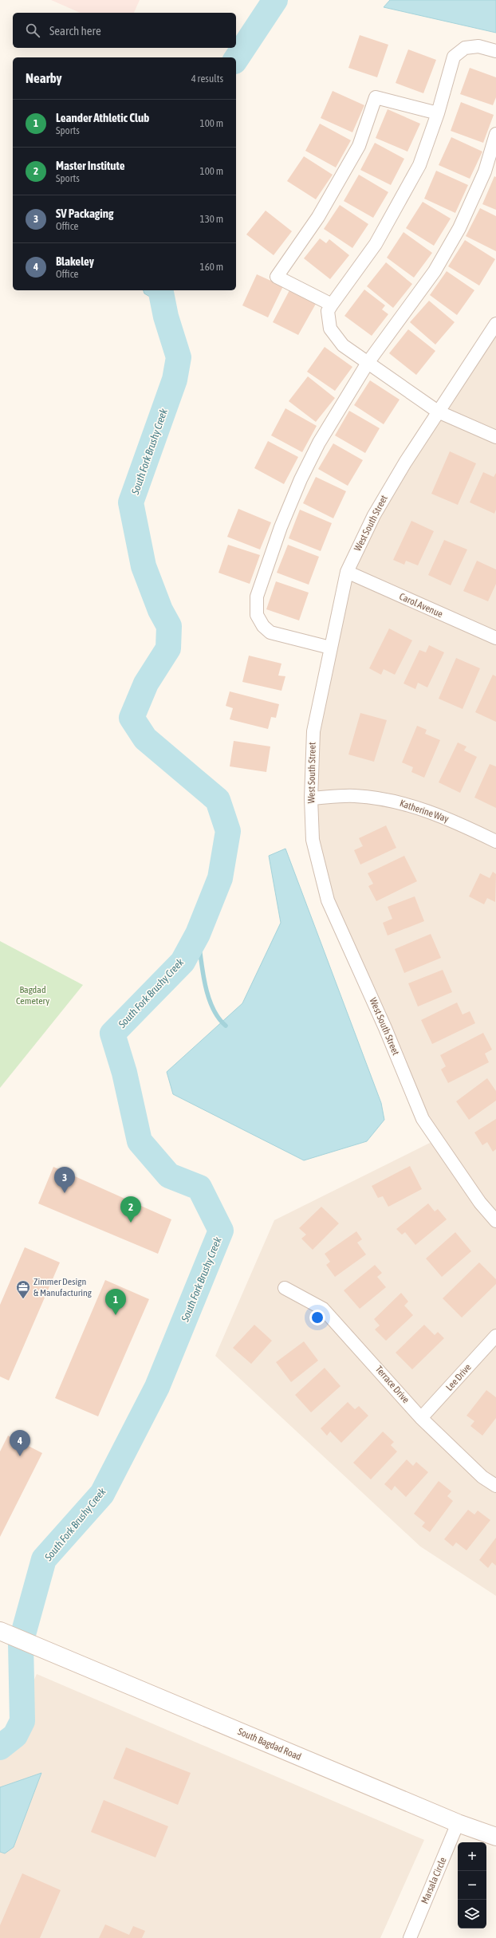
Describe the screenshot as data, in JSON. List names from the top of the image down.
{
  "streets": {
    "main road": ["South Bagdad Road"],
    "street": [
      "West South Street",
      "Carol Avenue",
      "Katherine Way",
      "Lee Drive",
      "Terrace Drive",
      "Marsala Circle"
    ]
  },
  "crossings": [
    ["West South Street", "Carol Avenue"],
    ["West South Street", "Katherine Way"],
    ["Lee Drive", "Terrace Drive"],
    ["South Bagdad Road", "Marsala Circle"]
  ],
  "water": ["South Fork Brushy Creek"],
  "parks": ["Bagdad Cemetery"],
  "places": {
    "office": ["Zimmer Design & Manufacturing"]
  },
  "page": {
    "search": "Search here",
    "heading": ["Nearby", "4 results"],
    "list": [
      {
        "mark": "1",
        "name": "Leander Athletic Club",
        "note": "Sports",
        "value": "100 m"
      },
      {
        "mark": "2",
        "name": "Master Institute",
        "note": "Sports",
        "value": "100 m"
      },
      {
        "mark": "3",
        "name": "SV Packaging",
        "note": "Office",
        "value": "130 m"
      },
      {
        "mark": "4",
        "name": "Blakeley",
        "note": "Office",
        "value": "160 m"
      }
    ],
    "pins": [
      "3",
      "2",
      "1",
      "4"
    ],
    "map_buttons": ["+", "−"]
  }
}
